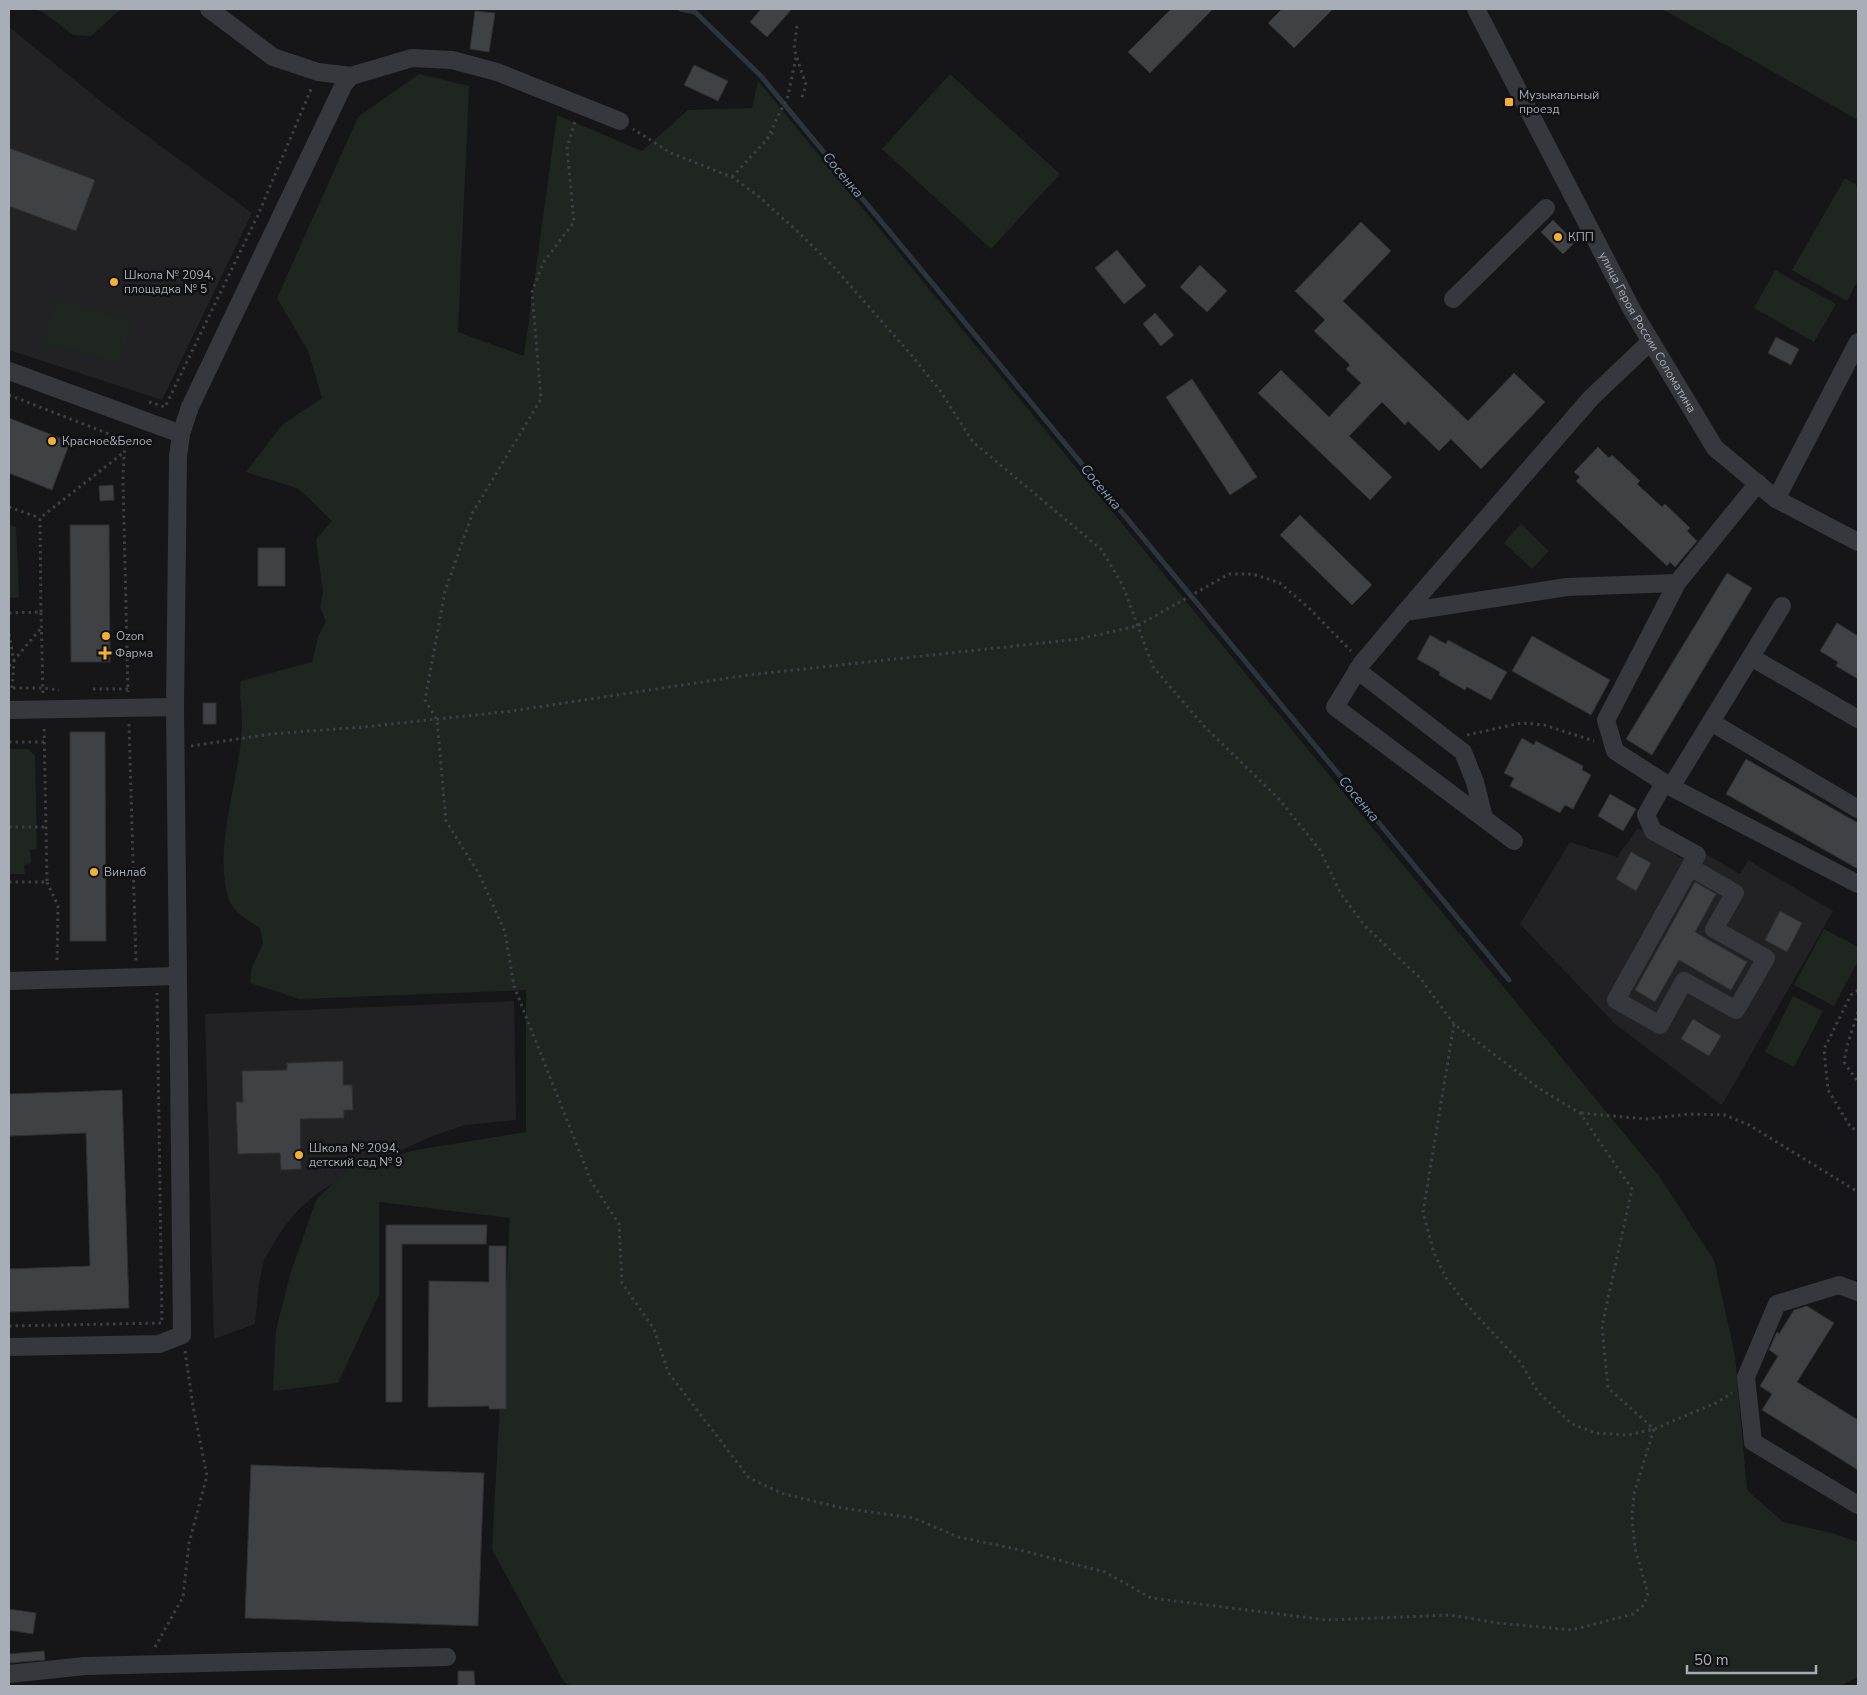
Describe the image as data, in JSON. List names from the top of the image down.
{
  "streets": {
    "street": ["улица Героя России Соломатина"]
  },
  "water": ["Сосенка"],
  "places": {
    "transit": ["Музыкальный проезд"],
    "other": [
      "КПП",
      "Школа № 2094, площадка № 5",
      "Красное&Белое",
      "Ozon",
      "Винлаб",
      "Школа № 2094, детский сад № 9"
    ],
    "health": ["Фарма"]
  },
  "scale_bar": "50 m"
}
